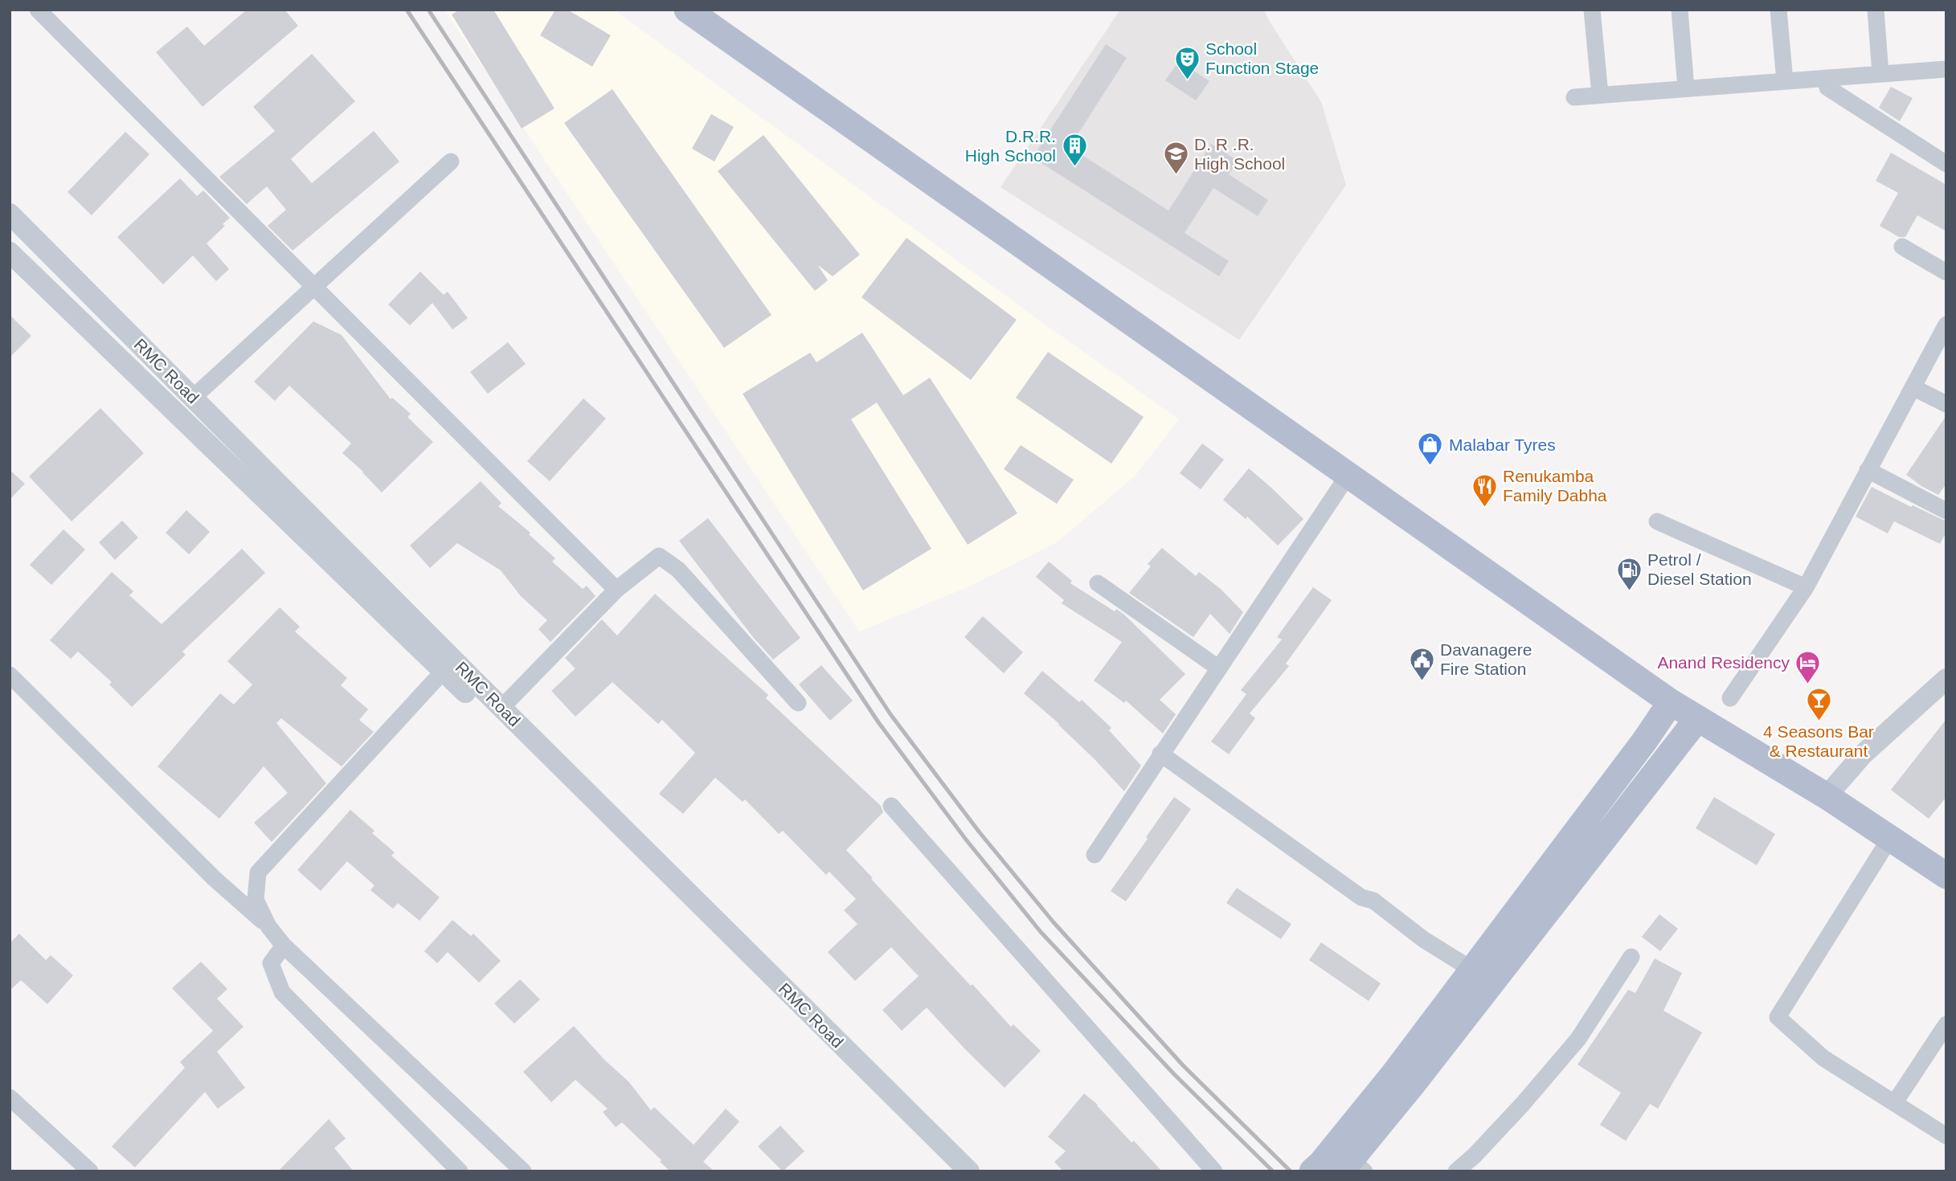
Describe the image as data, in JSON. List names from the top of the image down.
{
  "streets": {
    "street": ["RMC Road"]
  },
  "places": {
    "theatre": ["School Function Stage"],
    "building": ["D.R.R. High School"],
    "school or university": ["D. R .R. High School"],
    "shop": ["Malabar Tyres"],
    "restaurant": ["Renukamba Family Dabha"],
    "fuel station": ["Petrol / Diesel Station"],
    "public building": ["Davanagere Fire Station"],
    "hotel": ["Anand Residency"],
    "bar": ["4 Seasons Bar & Restaurant"]
  }
}
